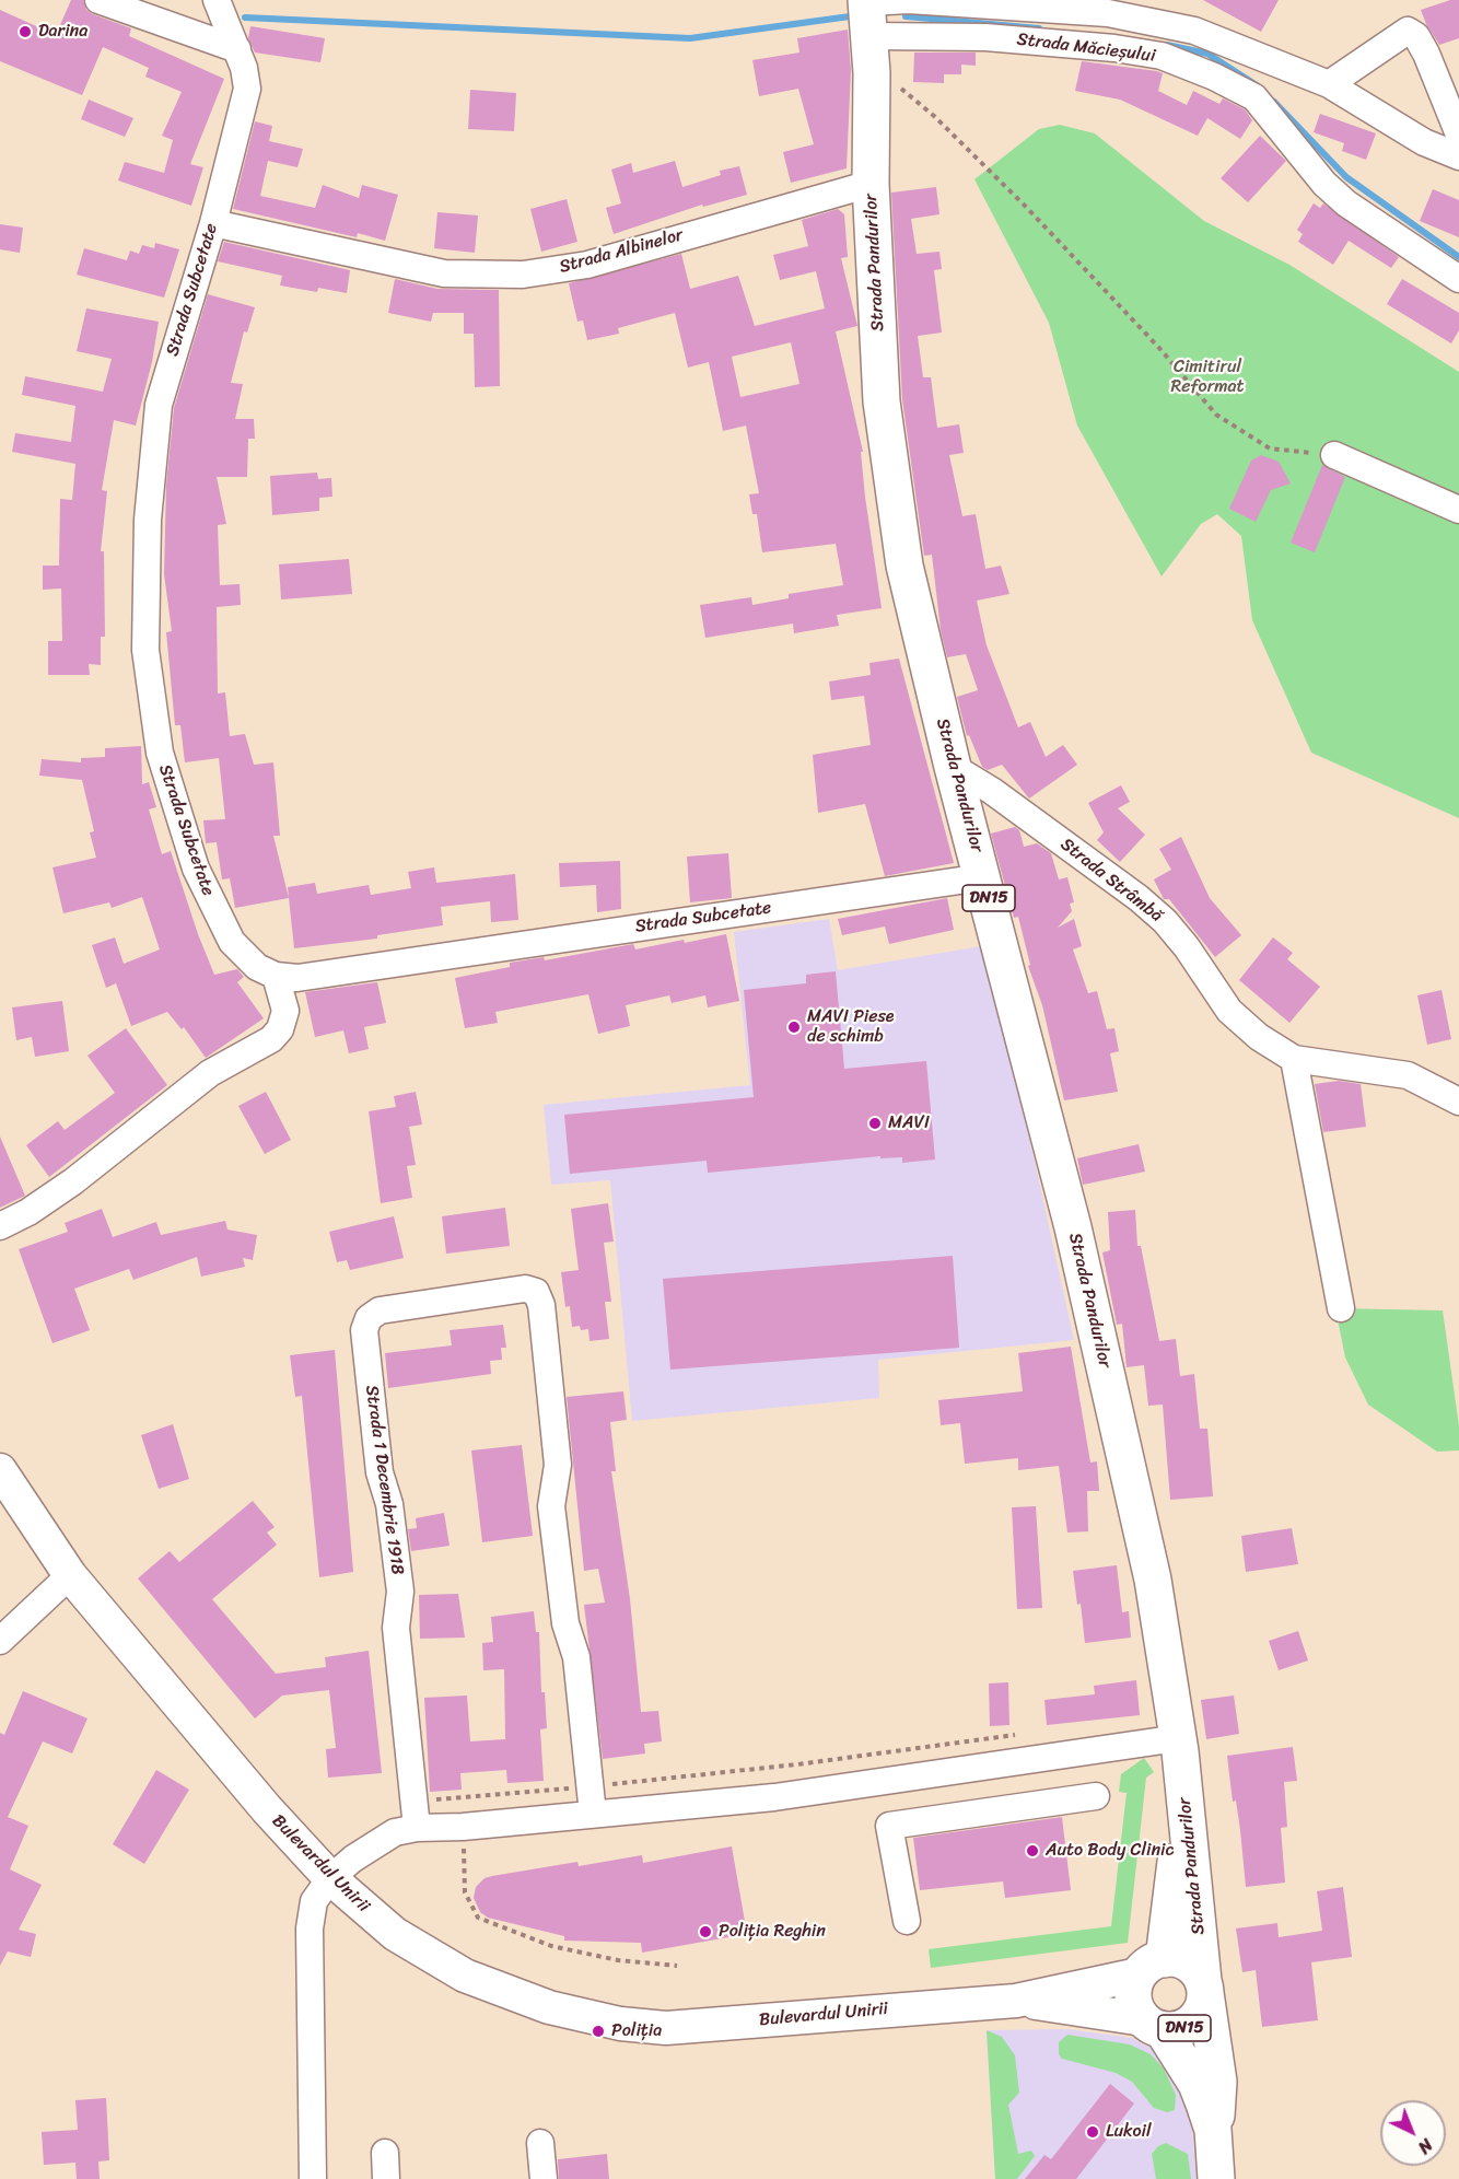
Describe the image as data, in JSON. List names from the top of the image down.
{
  "streets": {
    "highway": ["Strada Pandurilor", "DN15"],
    "main road": ["Bulevardul Unirii"],
    "street": [
      "Strada Măcieșului",
      "Strada Albinelor",
      "Strada Subcetate",
      "Strada Strâmbă",
      "Strada 1 Decembrie 1918"
    ]
  },
  "crossings": [
    ["Strada Măcieșului", "Strada Pandurilor"],
    ["Strada Albinelor", "Strada Pandurilor"],
    ["Strada Albinelor", "Strada Subcetate"],
    ["Strada Pandurilor", "Strada Subcetate"],
    ["Strada Pandurilor", "Strada Strâmbă"],
    ["Strada Pandurilor", "DN15"],
    ["Strada Pandurilor", "Bulevardul Unirii"],
    ["DN15", "Bulevardul Unirii"]
  ],
  "parks": ["Cimitirul Reformat"],
  "places": [
    "Darina",
    "MAVI Piese de schimb",
    "MAVI",
    "Auto Body Clinic",
    "Poliția Reghin",
    "Poliția",
    "Lukoil"
  ],
  "north": "bottom right"
}
